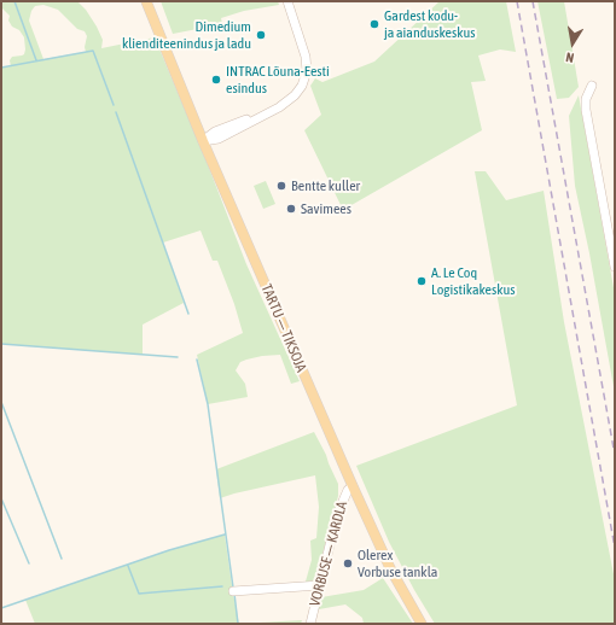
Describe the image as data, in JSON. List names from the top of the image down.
{
  "streets": {
    "main road": ["TARTU — TIKSOJA"],
    "street": ["VORBUSE — KARDLA"]
  },
  "crossings": [
    ["TARTU — TIKSOJA", "VORBUSE — KARDLA"]
  ],
  "places": [
    "Gardest kodu- ja aianduskeskus",
    "Dimedium klienditeenindus ja ladu",
    "INTRAC Lõuna-Eesti esindus",
    "Bentte kuller",
    "Savimees",
    "A. Le Coq Logistikakeskus",
    "Olerex Vorbuse tankla"
  ],
  "north": "bottom"
}
